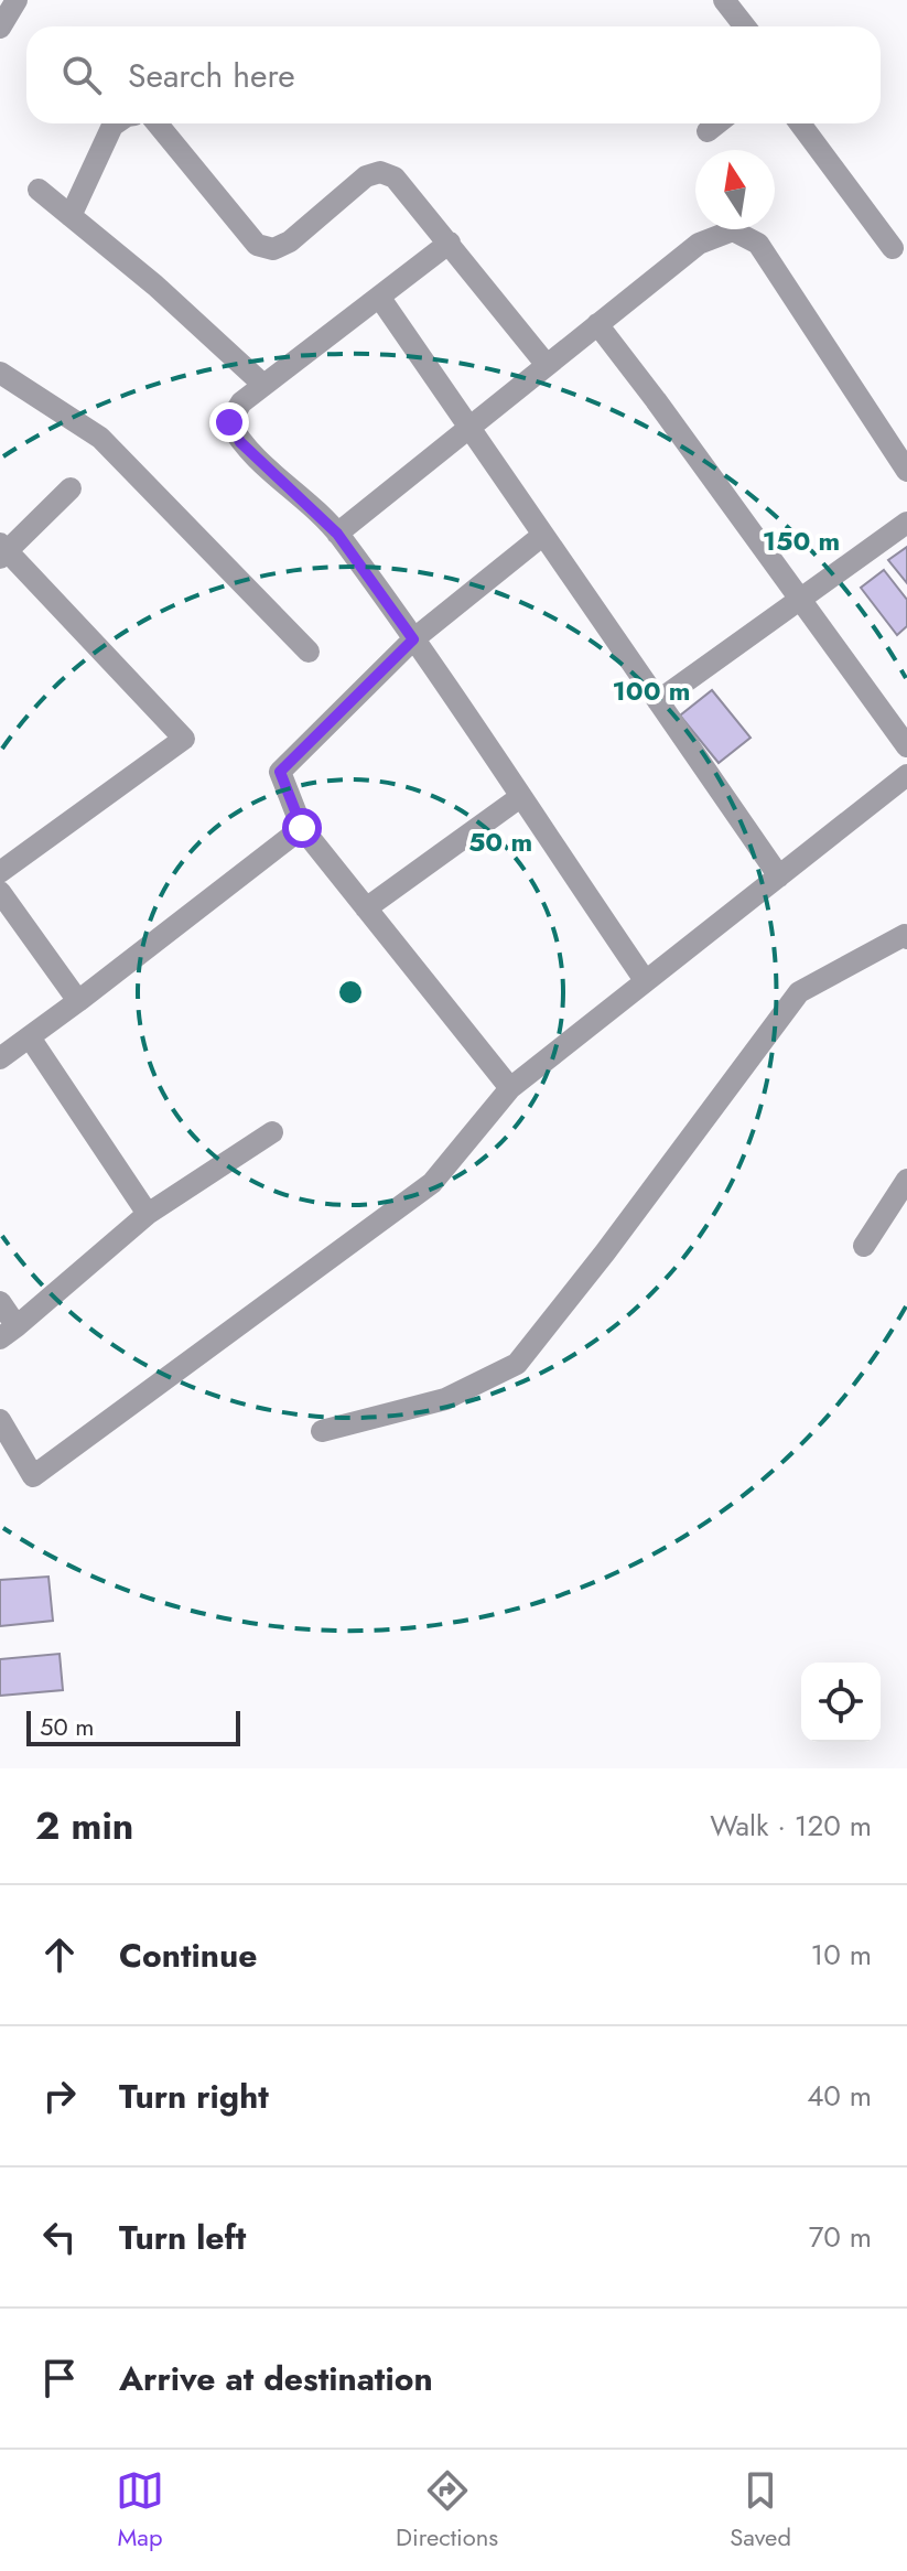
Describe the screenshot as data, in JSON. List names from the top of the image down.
{
  "scale_bar": "50 m",
  "north": "top",
  "page": {
    "search": "Search here",
    "scale": "50 m",
    "heading": ["2 min", "Walk · 120 m"],
    "list": [
      ["Continue", "10 m"],
      ["Turn right", "40 m"],
      ["Turn left", "70 m"],
      "Arrive at destination"
    ],
    "nav": ["Map", "Directions", "Saved"]
  },
  "rings": ["150 m", "100 m", "50 m"]
}
